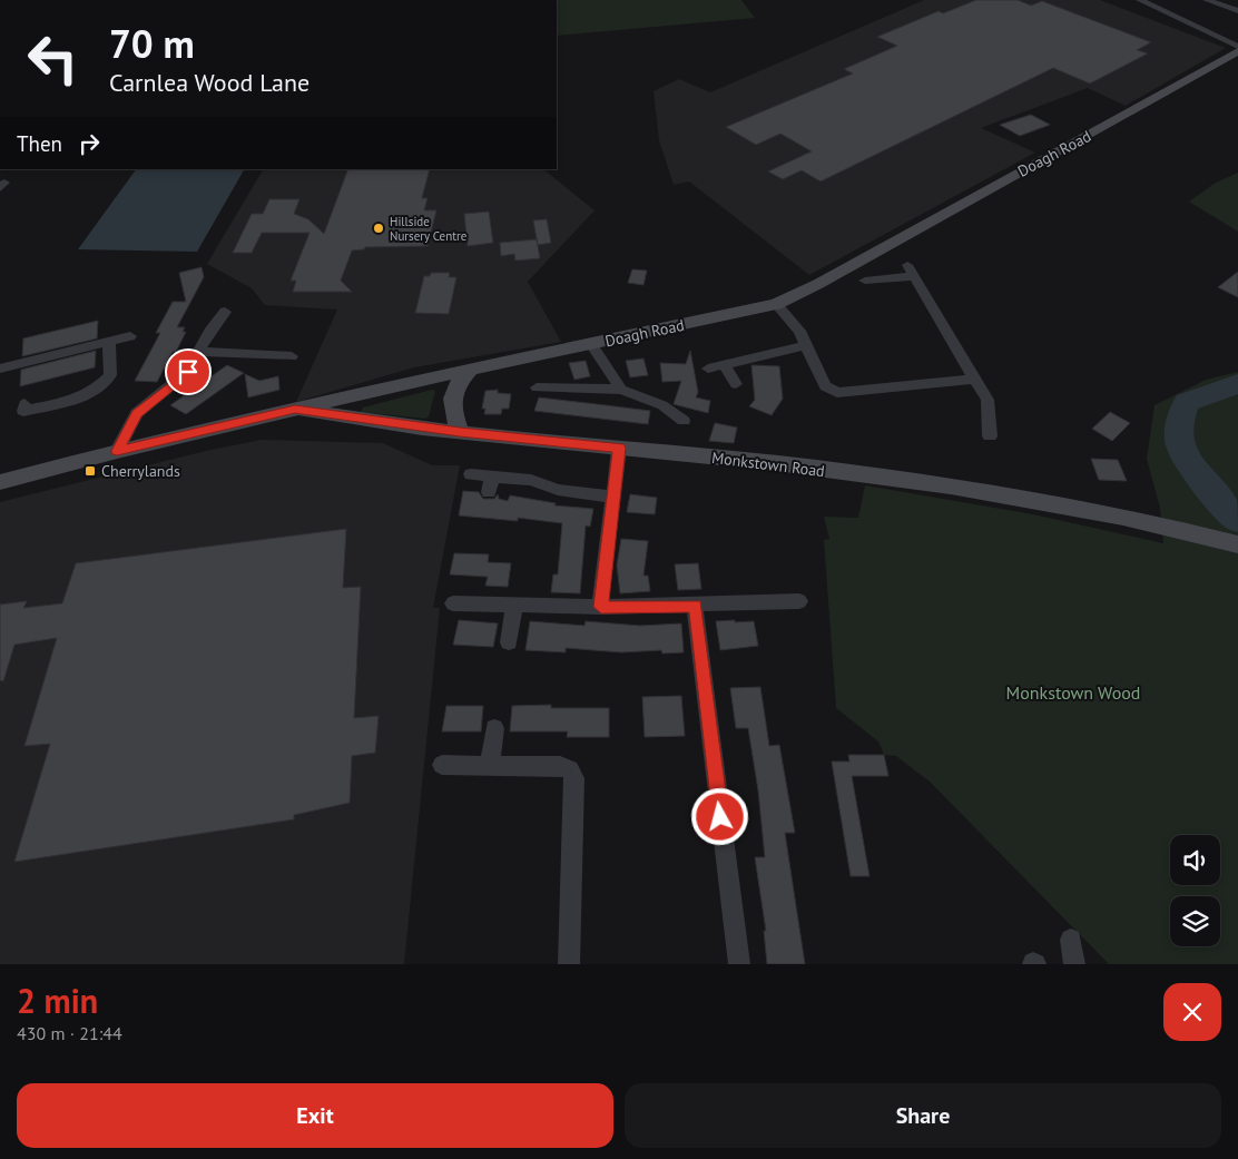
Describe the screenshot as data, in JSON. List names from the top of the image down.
{
  "streets": {
    "main road": ["Doagh Road", "Monkstown Road"]
  },
  "crossings": [
    ["Doagh Road", "Monkstown Road"]
  ],
  "parks": ["Monkstown Wood"],
  "places": {
    "other": ["Hillside Nursery Centre"],
    "transit": ["Cherrylands"]
  },
  "page": {
    "turn": ["70 m", "Carnlea Wood Lane"],
    "then": "Then",
    "heading": ["2 min", "430 m · 21:44"],
    "buttons": ["Exit", "Share"]
  }
}
